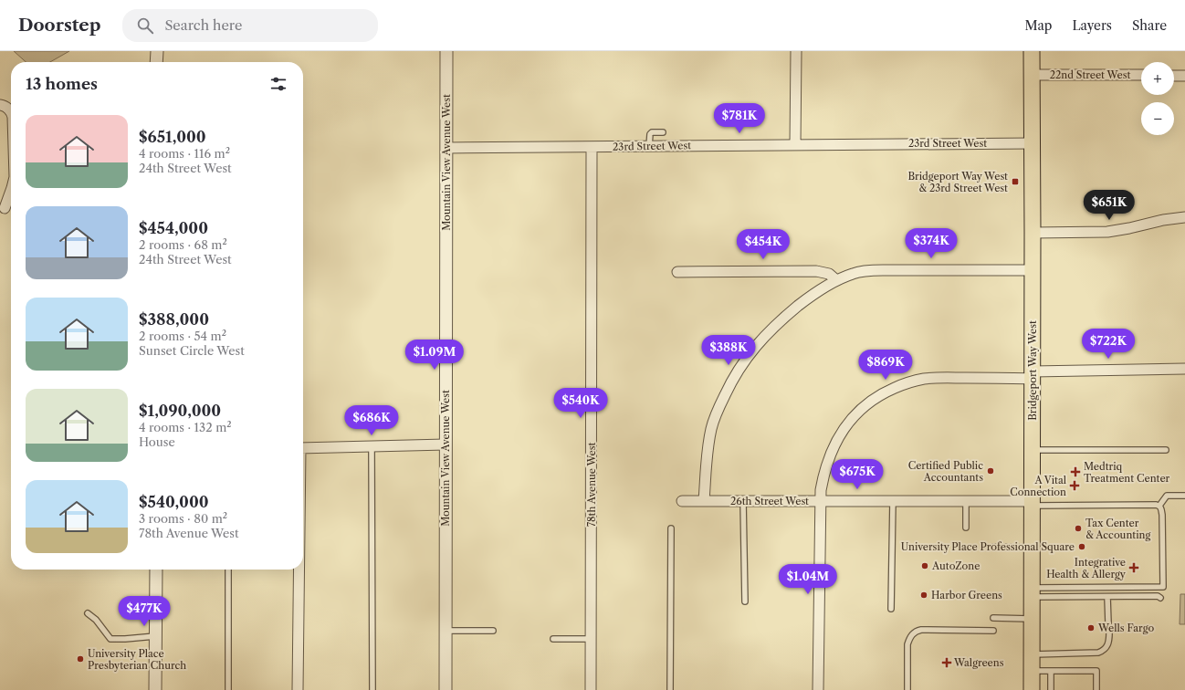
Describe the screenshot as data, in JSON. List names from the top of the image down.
{
  "streets": {
    "main road": ["Bridgeport Way West"],
    "street": [
      "22nd Street West",
      "23rd Street West",
      "Mountain View Avenue West",
      "78th Avenue West",
      "26th Street West"
    ]
  },
  "crossings": [
    ["22nd Street West", "Bridgeport Way West"],
    ["23rd Street West", "Mountain View Avenue West"],
    ["23rd Street West", "Bridgeport Way West"],
    ["23rd Street West", "78th Avenue West"],
    ["Bridgeport Way West", "26th Street West"]
  ],
  "places": {
    "transit": ["Bridgeport Way West & 23rd Street West"],
    "other": [
      "Certified Public Accountants",
      "Tax Center & Accounting",
      "University Place Professional Square",
      "AutoZone",
      "Harbor Greens",
      "Wells Fargo",
      "University Place Presbyterian Church"
    ],
    "health": [
      "Medtriq Treatment Center",
      "A Vital Connection",
      "Integrative Health & Allergy",
      "Walgreens"
    ]
  },
  "page": {
    "header": "Doorstep",
    "search": "Search here",
    "nav": ["Map", "Layers", "Share"],
    "map_buttons": ["+", "−"],
    "heading": "13 homes",
    "price": [
      "$781K",
      "$651K",
      "$374K",
      "$454K",
      "$722K",
      "$388K",
      "$1.09M",
      "$869K",
      "$540K",
      "$686K",
      "$675K",
      "$1.04M",
      "$477K"
    ],
    "list": [
      {
        "name": "$651,000",
        "note": "4 rooms · 116 m² · 24th Street West"
      },
      {
        "name": "$454,000",
        "note": "2 rooms · 68 m² · 24th Street West"
      },
      {
        "name": "$388,000",
        "note": "2 rooms · 54 m² · Sunset Circle West"
      },
      {
        "name": "$1,090,000",
        "note": "4 rooms · 132 m² · House"
      },
      {
        "name": "$540,000",
        "note": "3 rooms · 80 m² · 78th Avenue West"
      }
    ]
  }
}
